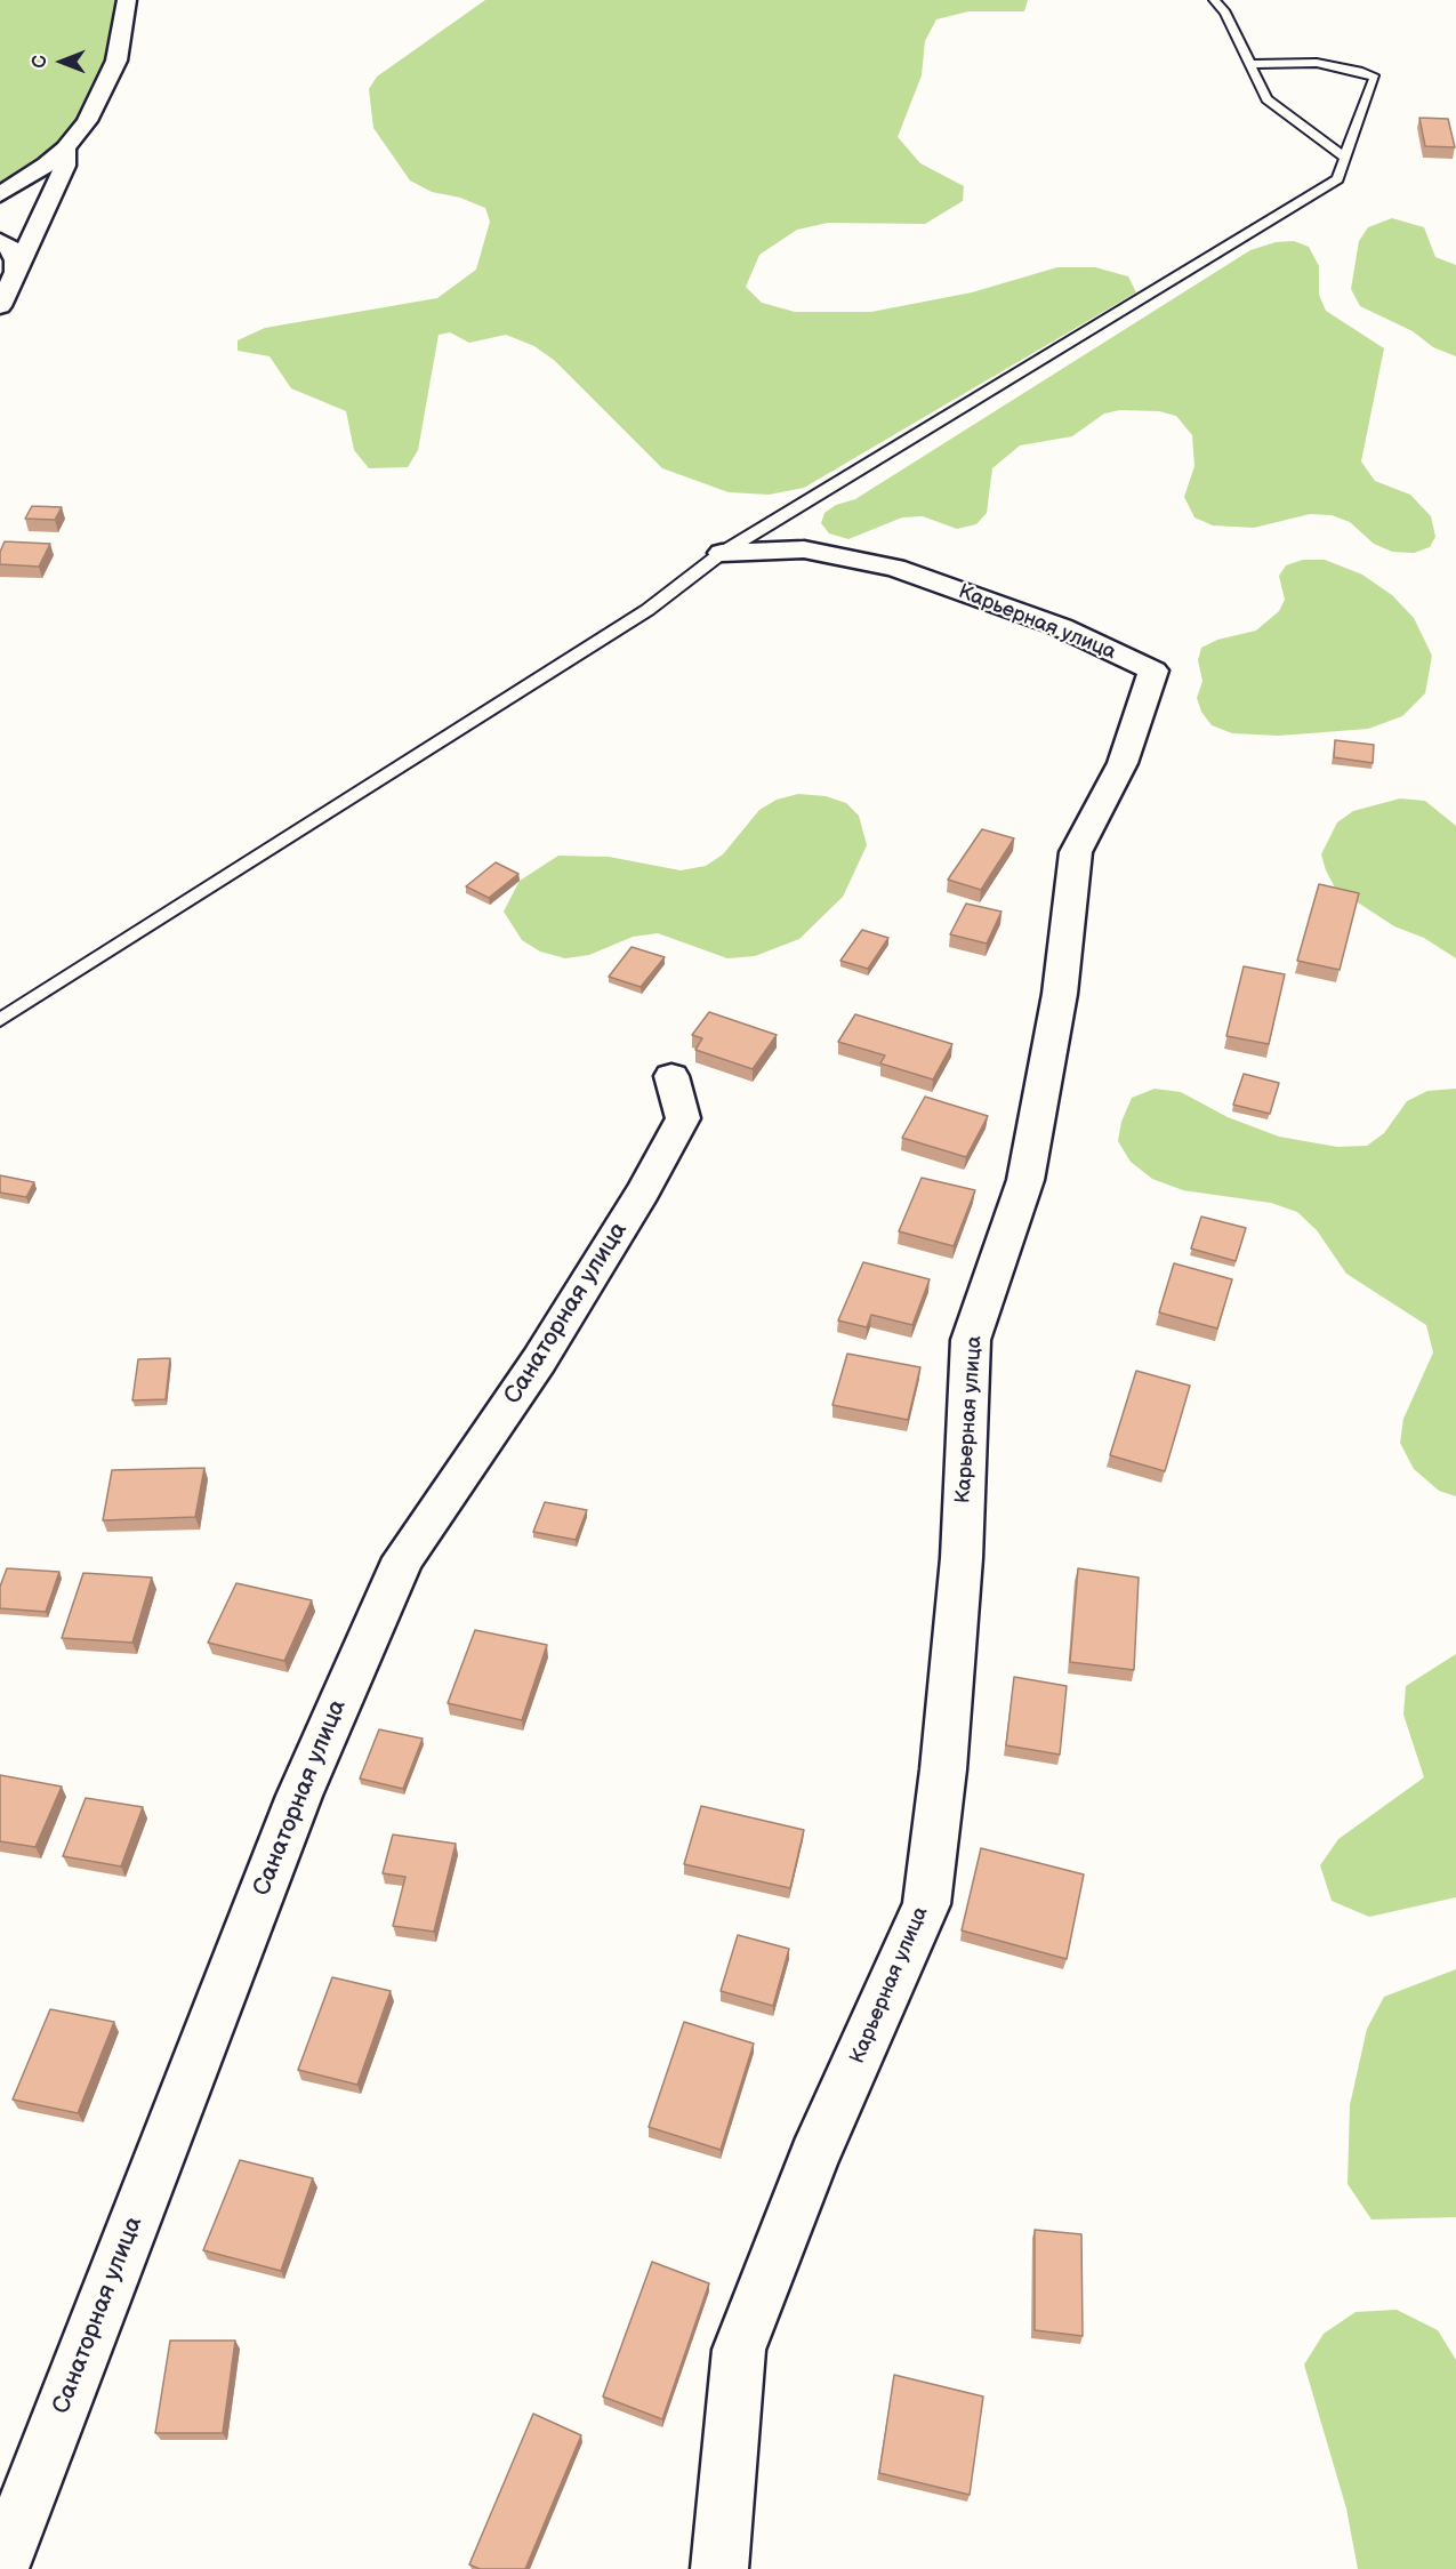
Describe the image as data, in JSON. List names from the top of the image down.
{
  "streets": {
    "street": ["Карьерная улица", "Санаторная улица"]
  },
  "north": "left"
}
